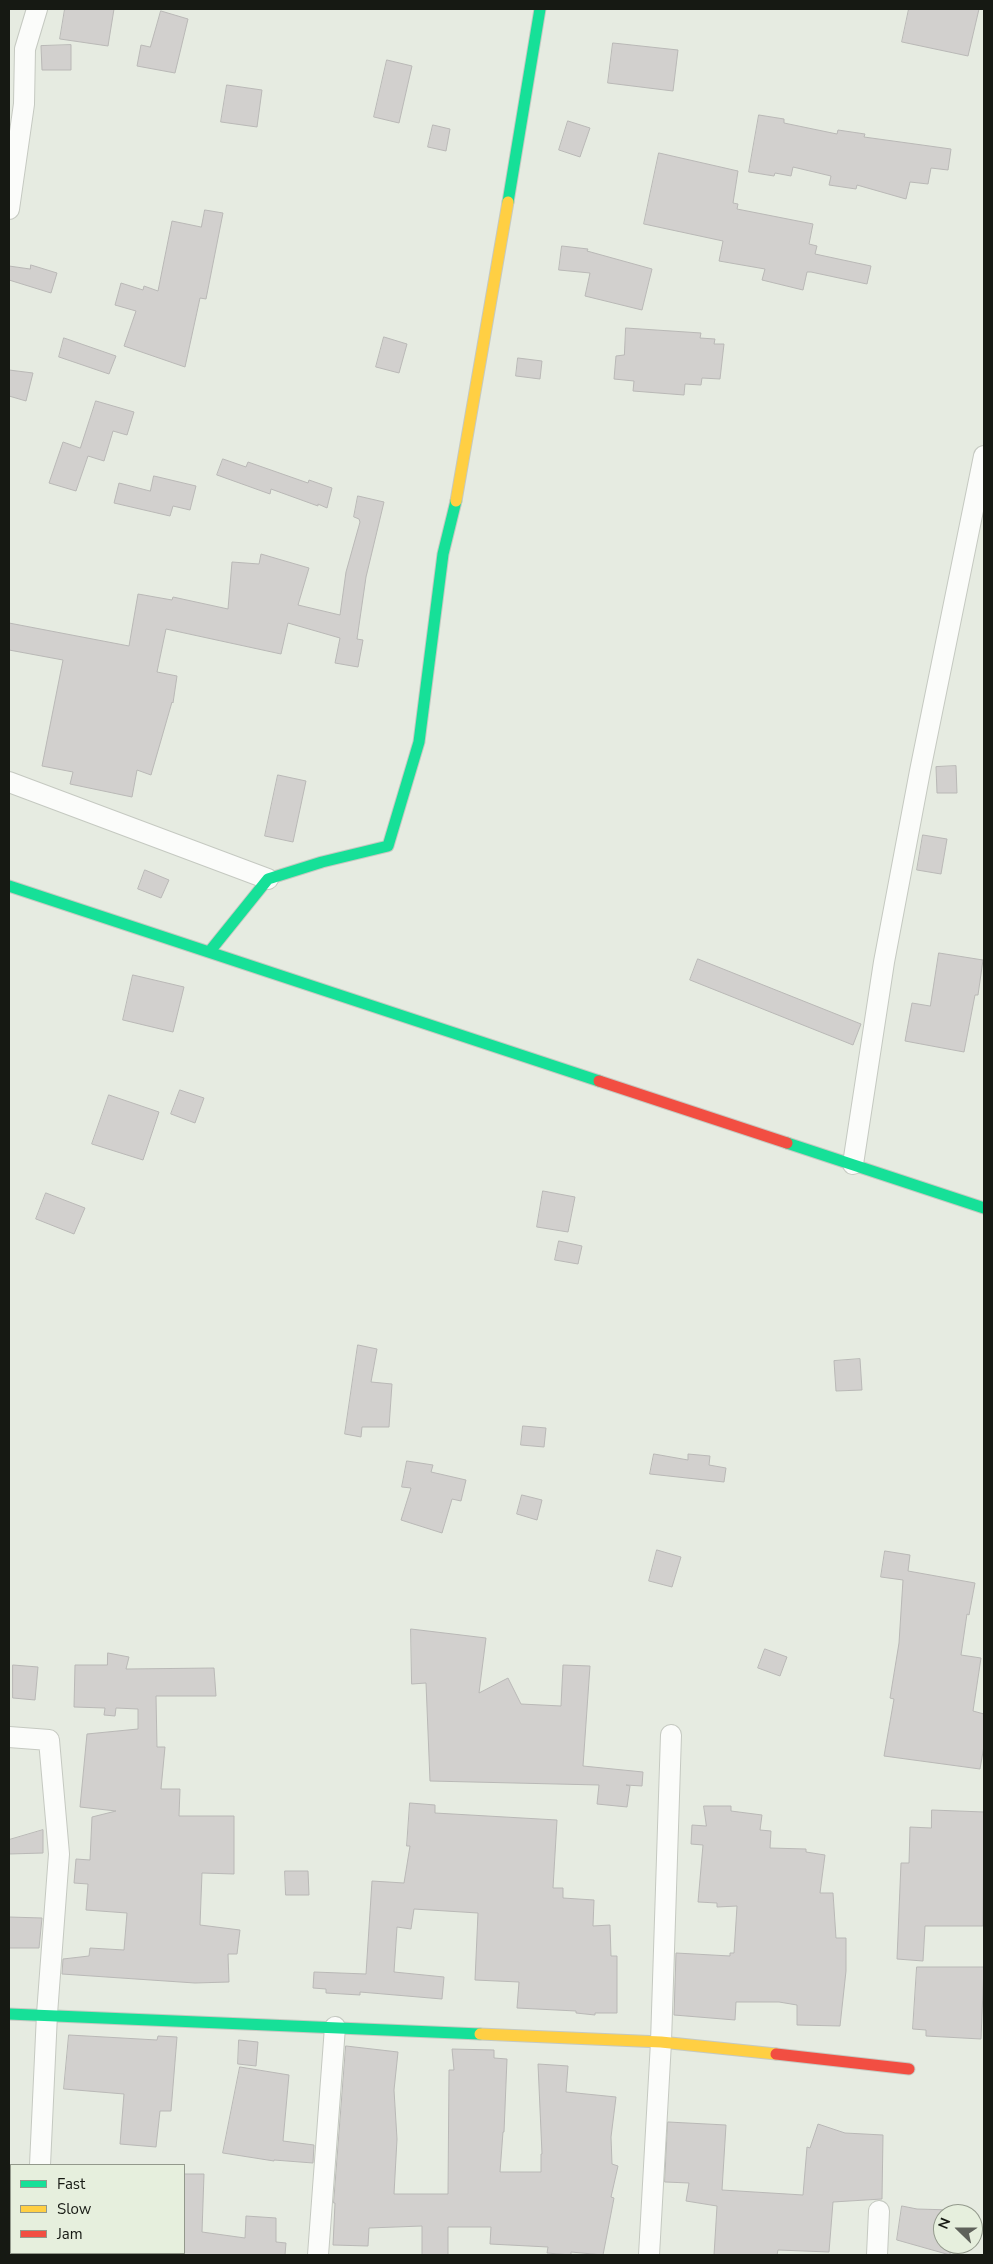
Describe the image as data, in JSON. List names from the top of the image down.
{
  "legend": ["Fast", "Slow", "Jam"],
  "north": "left"
}
